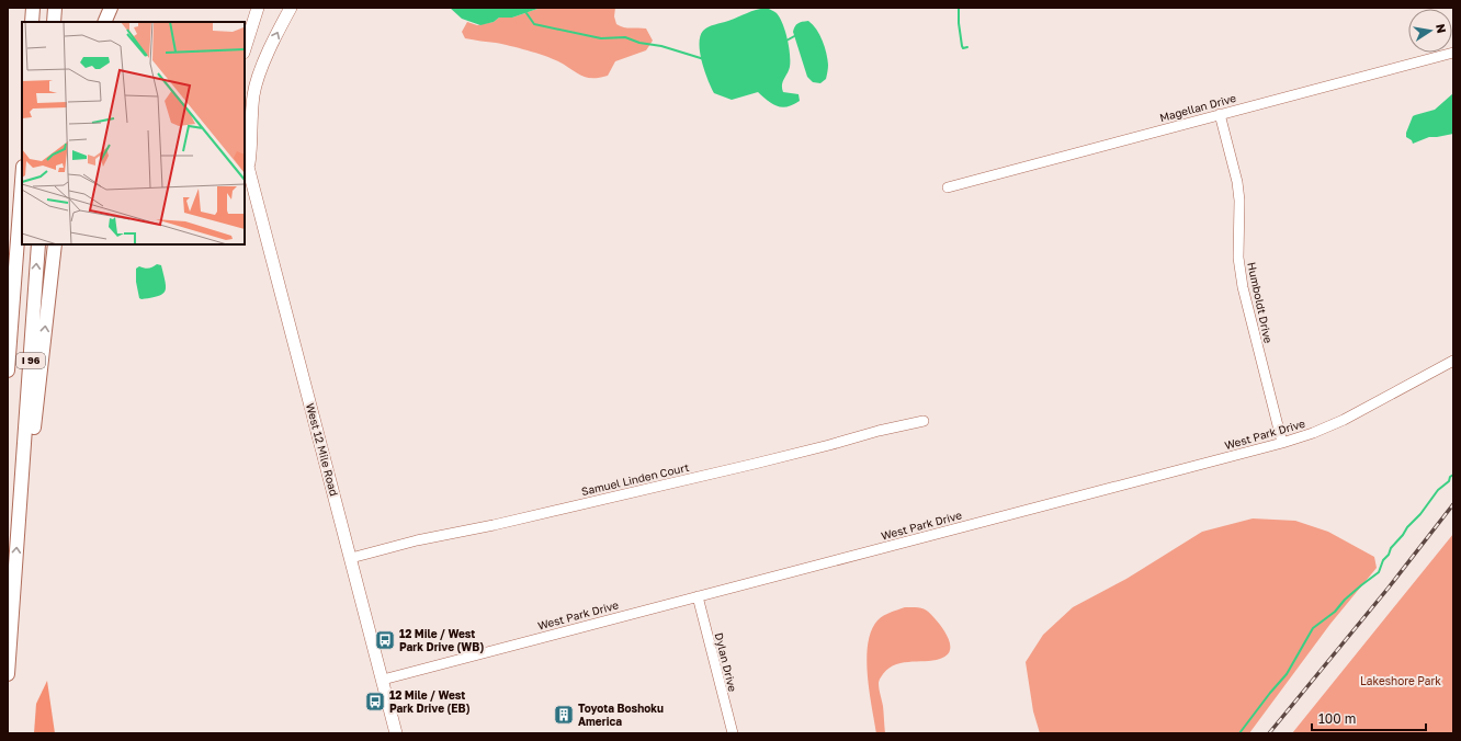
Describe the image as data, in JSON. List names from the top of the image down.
{
  "streets": {
    "highway": ["I 96"],
    "main road": ["West 12 Mile Road"],
    "street": [
      "Magellan Drive",
      "Humboldt Drive",
      "West Park Drive",
      "Samuel Linden Court",
      "Dylan Drive"
    ]
  },
  "crossings": [
    ["Magellan Drive", "Humboldt Drive"],
    ["Humboldt Drive", "West Park Drive"],
    ["West Park Drive", "West 12 Mile Road"],
    ["West Park Drive", "Dylan Drive"],
    ["West 12 Mile Road", "Samuel Linden Court"]
  ],
  "parks": ["Lakeshore Park"],
  "places": {
    "bus stop": ["12 Mile / West Park Drive (WB)", "12 Mile / West Park Drive (EB)"],
    "building": ["Toyota Boshoku America"]
  },
  "scale_bar": "100 m",
  "north": "right"
}
